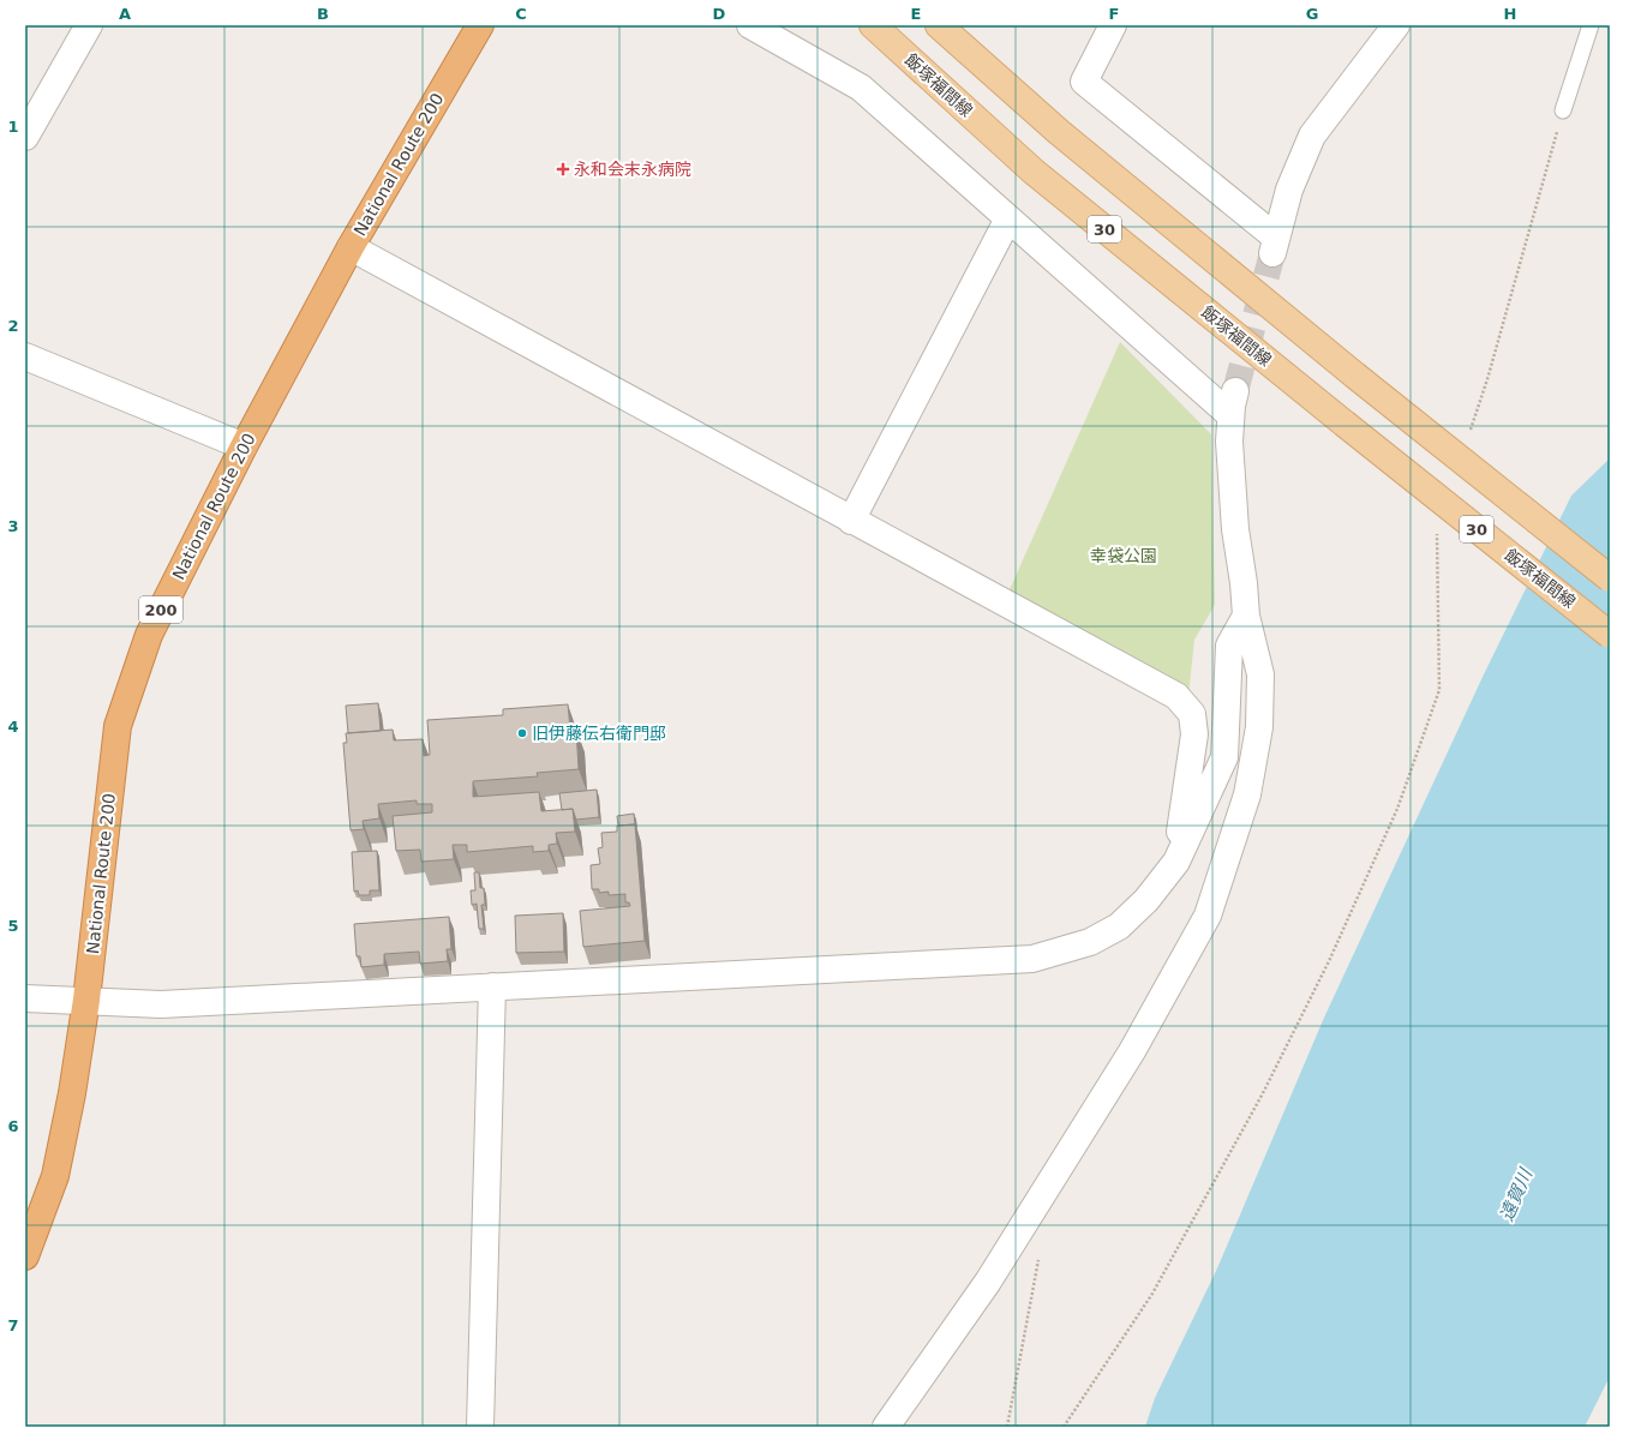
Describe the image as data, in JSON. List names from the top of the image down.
{
  "streets": {
    "highway": ["National Route 200", "200"],
    "main road": ["飯塚福間線", "30"]
  },
  "water": ["遠賀川"],
  "parks": ["幸袋公園"],
  "places": {
    "health": ["永和会末永病院"],
    "other": ["旧伊藤伝右衛門邸"]
  },
  "grid": {
    "columns": [
      "A",
      "B",
      "C",
      "D",
      "E",
      "F",
      "G",
      "H"
    ],
    "rows": [
      "1",
      "2",
      "3",
      "4",
      "5",
      "6",
      "7"
    ]
  }
}
